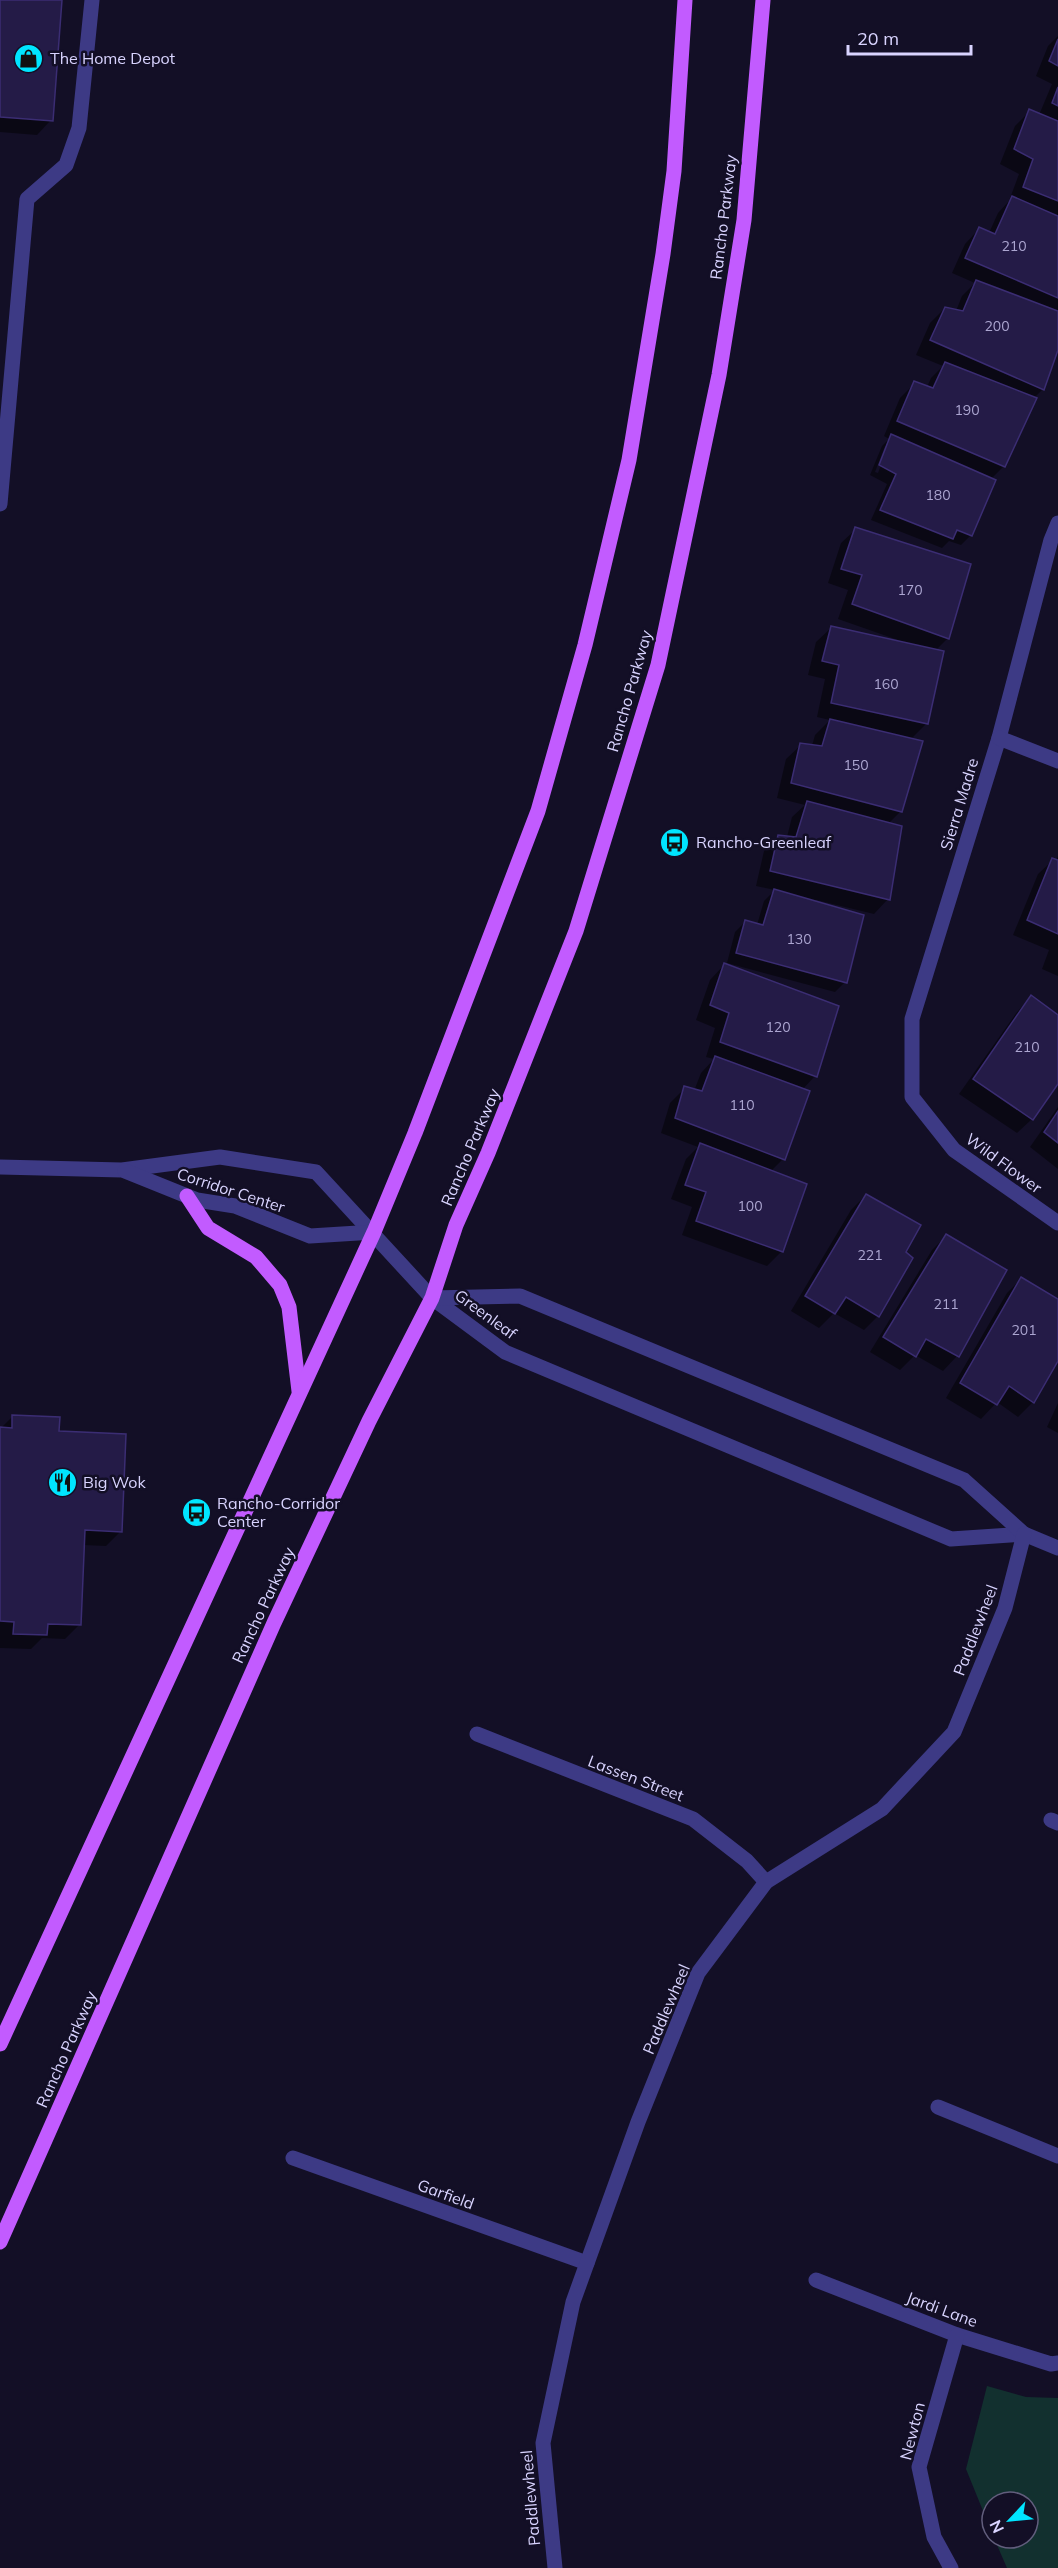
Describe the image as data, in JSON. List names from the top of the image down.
{
  "streets": {
    "main road": ["Rancho Parkway"],
    "street": [
      "Sierra Madre",
      "Wild Flower",
      "Corridor Center",
      "Greenleaf",
      "Paddlewheel",
      "Lassen Street",
      "Garfield",
      "Jardi Lane",
      "Newton"
    ]
  },
  "crossings": [
    ["Rancho Parkway", "Greenleaf"],
    ["Sierra Madre", "Wild Flower"],
    ["Greenleaf", "Paddlewheel"],
    ["Paddlewheel", "Lassen Street"],
    ["Paddlewheel", "Garfield"],
    ["Jardi Lane", "Newton"]
  ],
  "places": {
    "shop": ["The Home Depot"],
    "bus stop": ["Rancho-Greenleaf", "Rancho-Corridor Center"],
    "restaurant": ["Big Wok"]
  },
  "house_numbers": [
    "210",
    "200",
    "190",
    "180",
    "170",
    "160",
    "150",
    "130",
    "120",
    "210",
    "110",
    "100",
    "221",
    "211",
    "201"
  ],
  "scale_bar": "20 m",
  "north": "bottom left"
}
